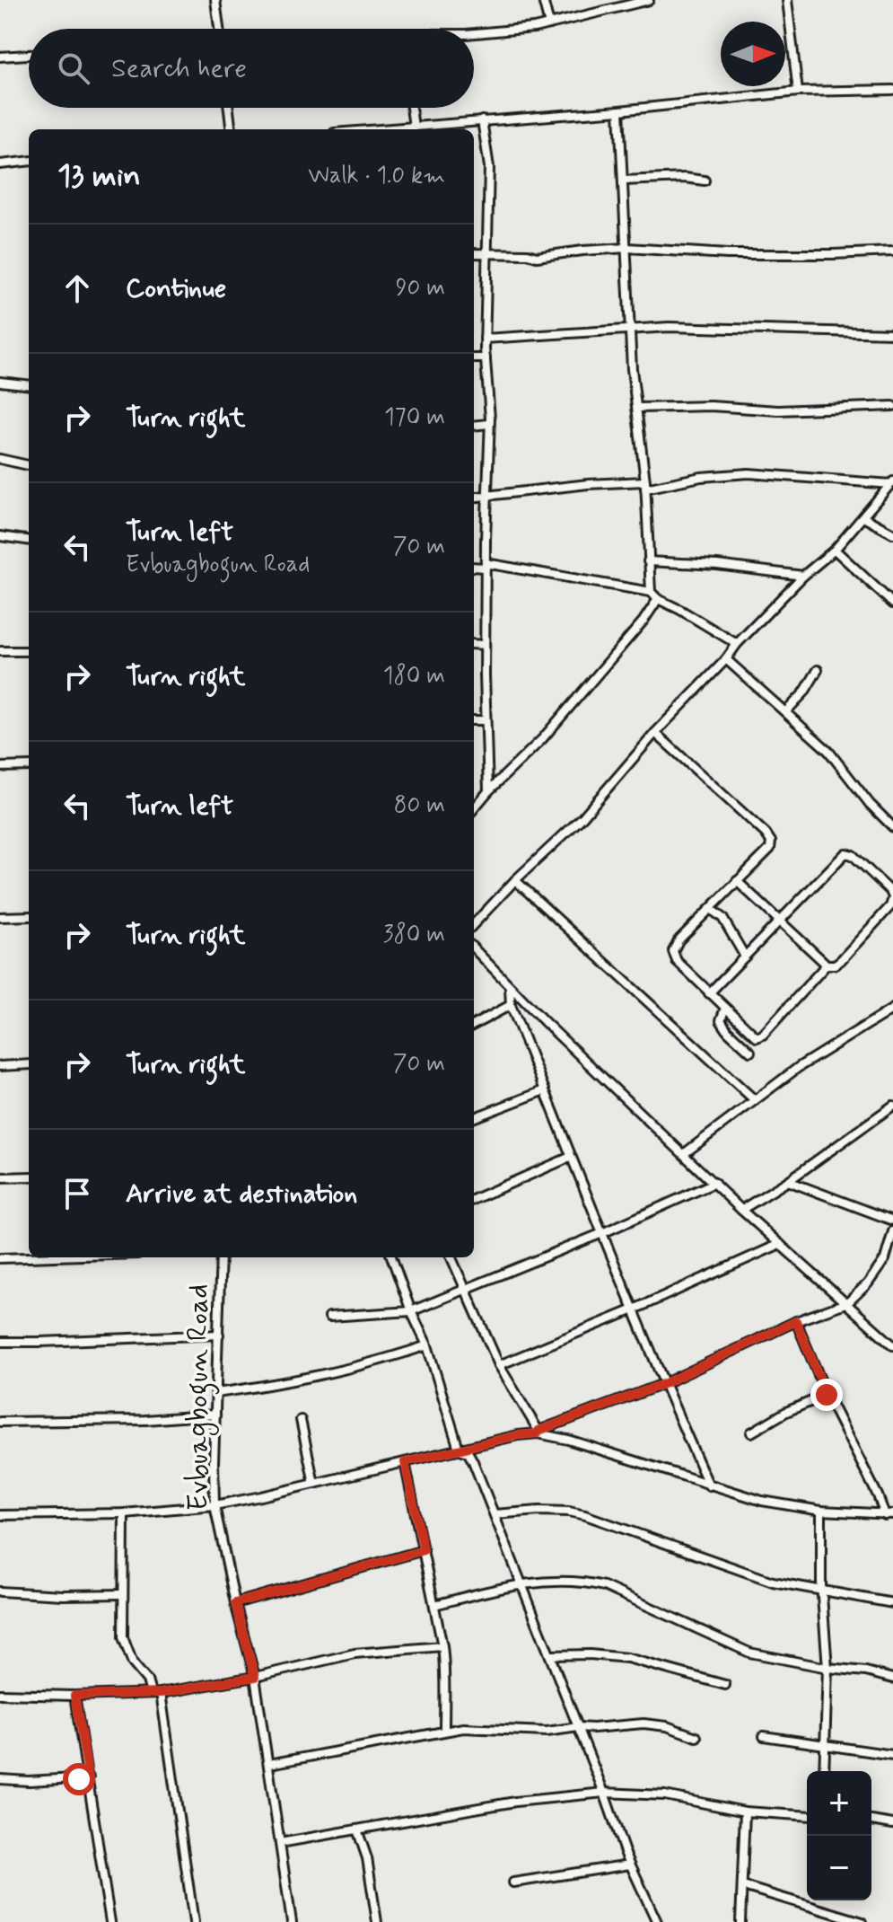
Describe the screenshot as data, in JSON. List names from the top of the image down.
{
  "streets": {
    "street": ["Evbuagbogun Road"]
  },
  "north": "right",
  "page": {
    "search": "Search here",
    "heading": ["13 min", "Walk · 1.0 km"],
    "list": [
      ["Continue", "90 m"],
      ["Turn right", "170 m"],
      ["Turn left", "Evbuagbogun Road", "70 m"],
      ["Turn right", "180 m"],
      ["Turn left", "80 m"],
      ["Turn right", "380 m"],
      ["Turn right", "70 m"],
      "Arrive at destination"
    ],
    "map_buttons": ["+", "−"]
  }
}
